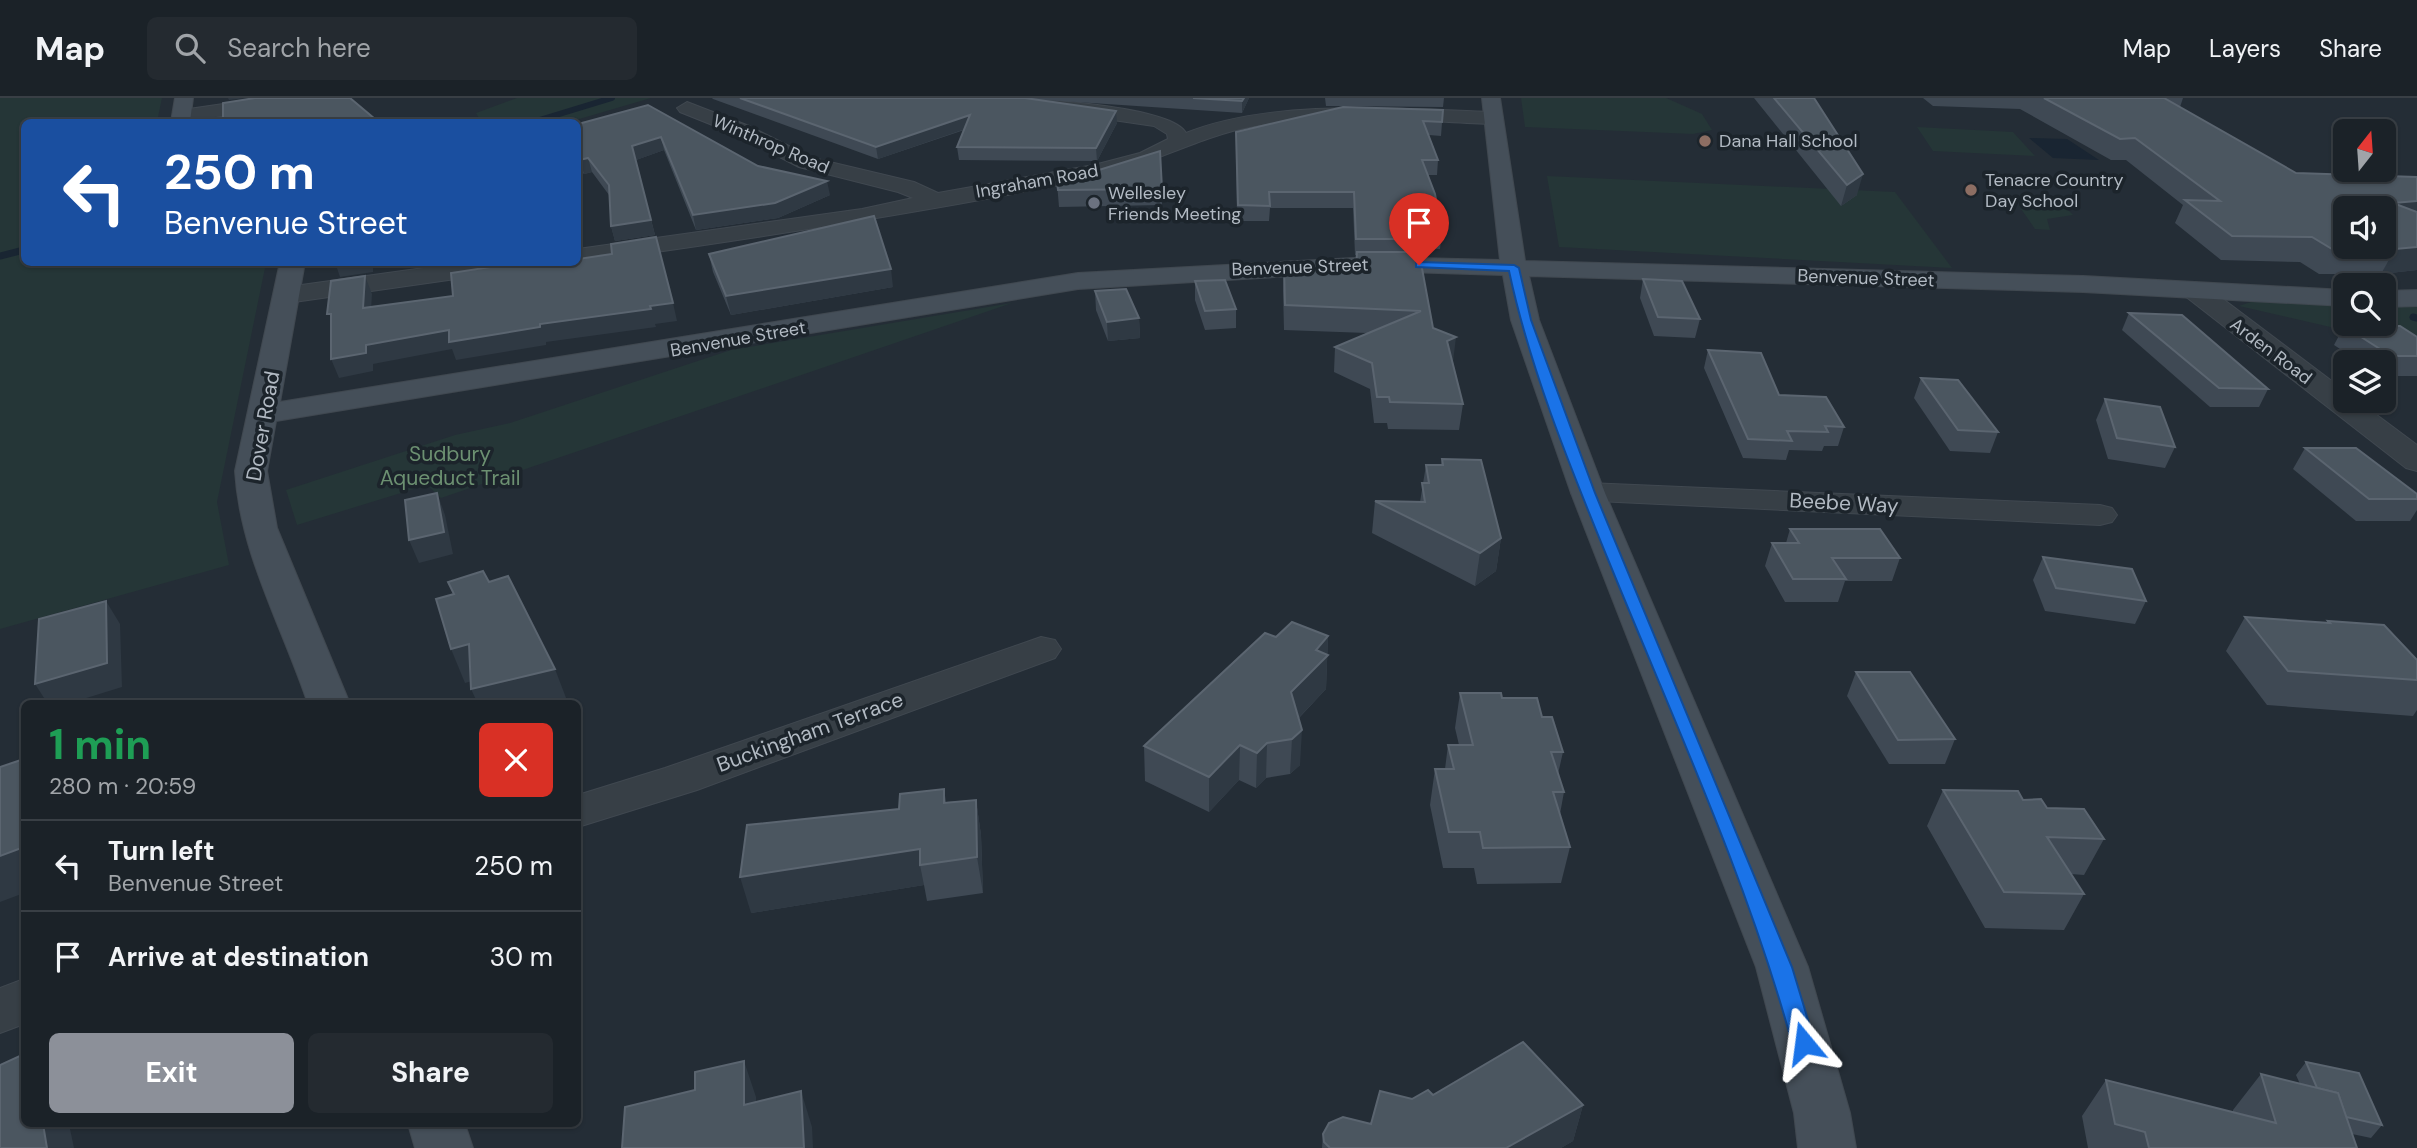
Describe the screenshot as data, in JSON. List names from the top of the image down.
{
  "streets": {
    "street": [
      "Winthrop Road",
      "Ingraham Road",
      "Benvenue Street",
      "Arden Road",
      "Dover Road",
      "Beebe Way",
      "Buckingham Terrace"
    ]
  },
  "crossings": [
    ["Winthrop Road", "Ingraham Road"],
    ["Benvenue Street", "Arden Road"],
    ["Benvenue Street", "Dover Road"]
  ],
  "parks": ["Sudbury Aqueduct Trail"],
  "places": ["Dana Hall School", "Tenacre Country Day School", "Wellesley Friends Meeting"],
  "north": "top",
  "page": {
    "header": "Map",
    "search": "Search here",
    "nav": ["Map", "Layers", "Share"],
    "turn": ["250 m", "Benvenue Street"],
    "heading": ["1 min", "280 m · 20:59"],
    "list": [
      {
        "name": "Turn left",
        "note": "Benvenue Street",
        "value": "250 m"
      },
      {
        "name": "Arrive at destination",
        "value": "30 m"
      }
    ],
    "buttons": ["Exit", "Share"]
  }
}
